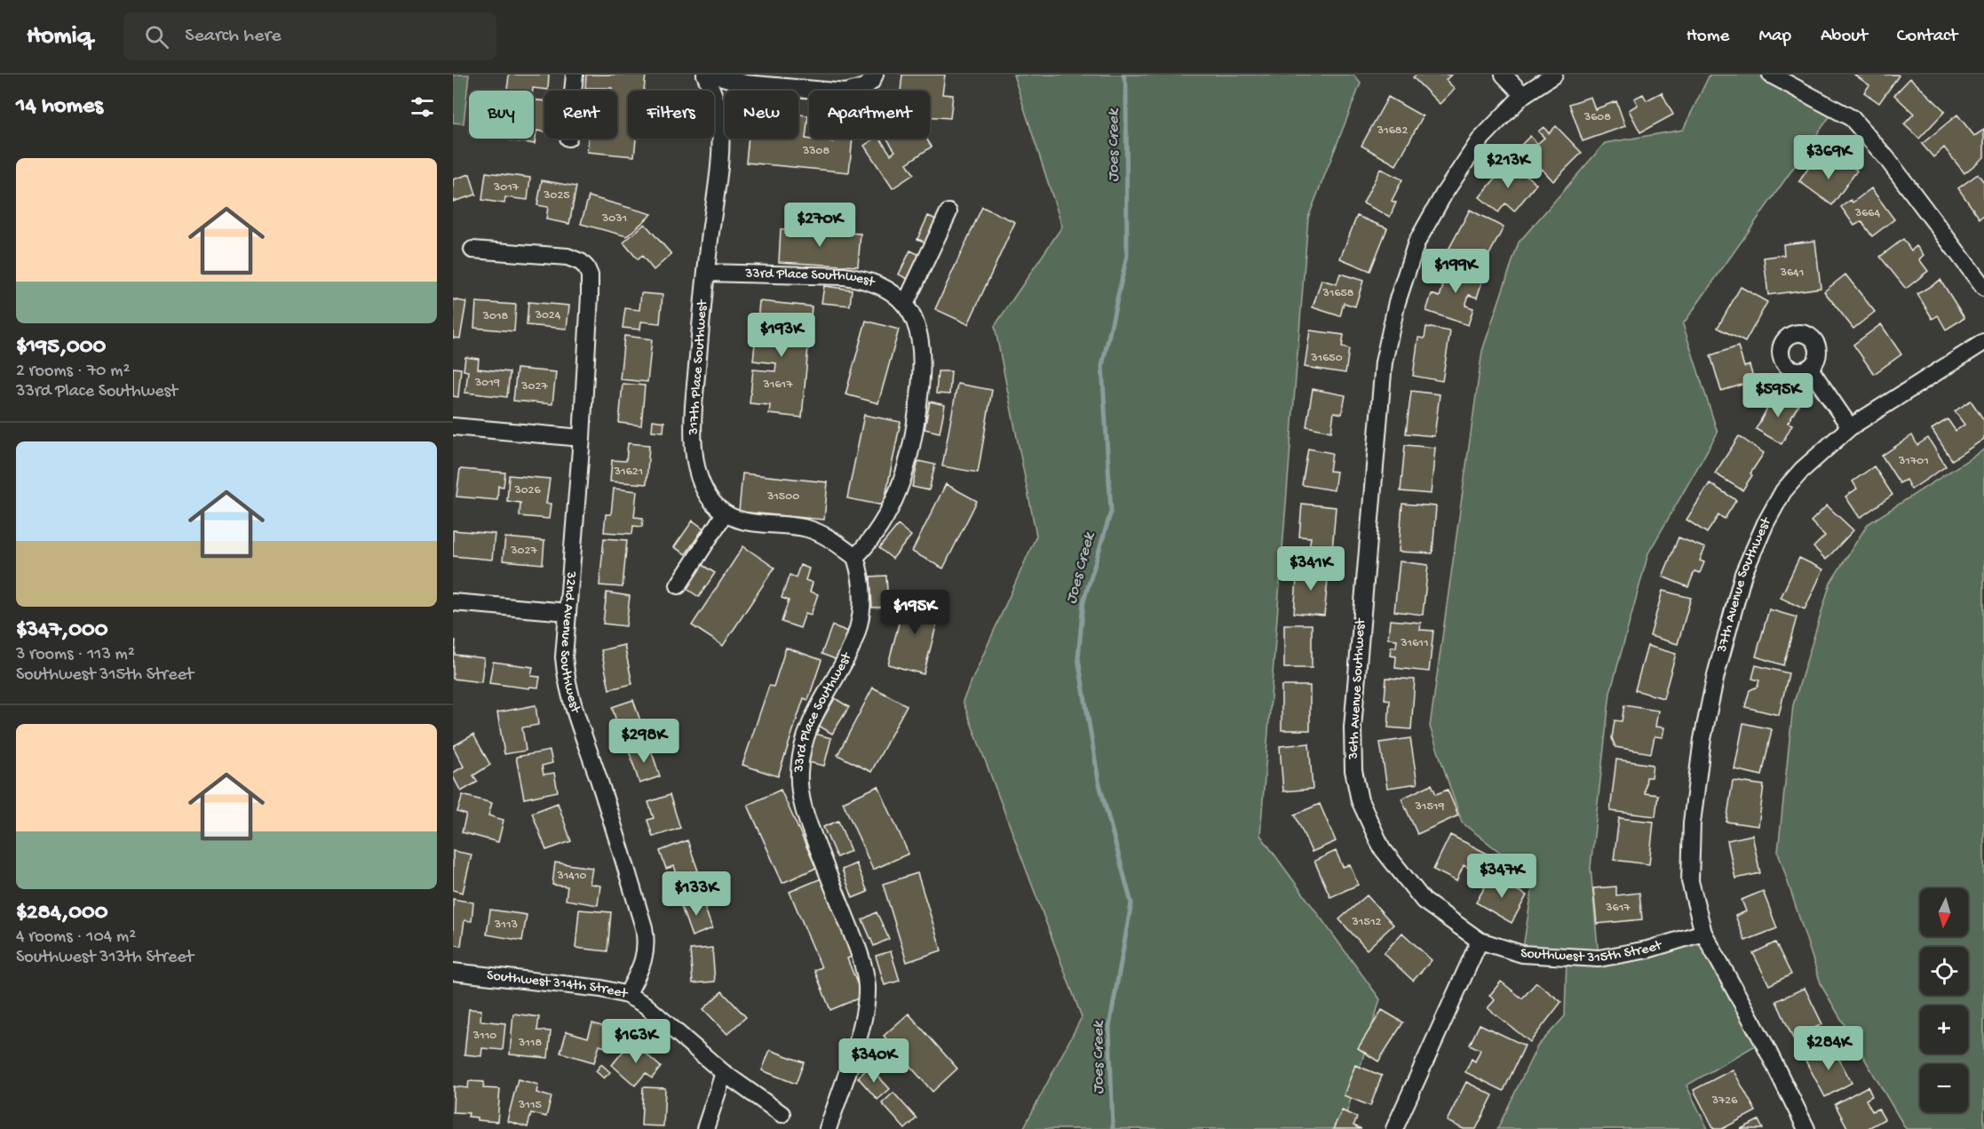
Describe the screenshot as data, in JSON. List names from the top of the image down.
{
  "streets": {
    "street": [
      "33rd Place Southwest",
      "317th Place Southwest",
      "37th Avenue Southwest",
      "32nd Avenue Southwest",
      "36th Avenue Southwest",
      "Southwest 315th Street",
      "Southwest 314th Street"
    ]
  },
  "crossings": [
    ["33rd Place Southwest", "317th Place Southwest"],
    ["37th Avenue Southwest", "Southwest 315th Street"],
    ["32nd Avenue Southwest", "Southwest 314th Street"],
    ["36th Avenue Southwest", "Southwest 315th Street"]
  ],
  "water": ["Joes Creek"],
  "house_numbers": [
    "3608",
    "31682",
    "3308",
    "3017",
    "3025",
    "3664",
    "3031",
    "3641",
    "31658",
    "3024",
    "3018",
    "31650",
    "3019",
    "31617",
    "3027",
    "31701",
    "31621",
    "3026",
    "31500",
    "3027",
    "31611",
    "31519",
    "31410",
    "3617",
    "31512",
    "3113",
    "3110",
    "3118",
    "3726",
    "3115"
  ],
  "north": "bottom",
  "page": {
    "header": "Homiq",
    "search": "Search here",
    "nav": [
      "Home",
      "Map",
      "About",
      "Contact"
    ],
    "heading": "14 homes",
    "chip": [
      "Buy",
      "Rent",
      "Filters",
      "New",
      "Apartment"
    ],
    "price": [
      "$369K",
      "$213K",
      "$270K",
      "$199K",
      "$193K",
      "$595K",
      "$341K",
      "$195K",
      "$298K",
      "$347K",
      "$133K",
      "$163K",
      "$284K",
      "$340K"
    ],
    "list": [
      {
        "name": "$195,000",
        "note": "2 rooms · 70 m² · 33rd Place Southwest"
      },
      {
        "name": "$347,000",
        "note": "3 rooms · 113 m² · Southwest 315th Street"
      },
      {
        "name": "$284,000",
        "note": "4 rooms · 104 m² · Southwest 313th Street"
      }
    ],
    "map_buttons": ["+", "−"]
  }
}
